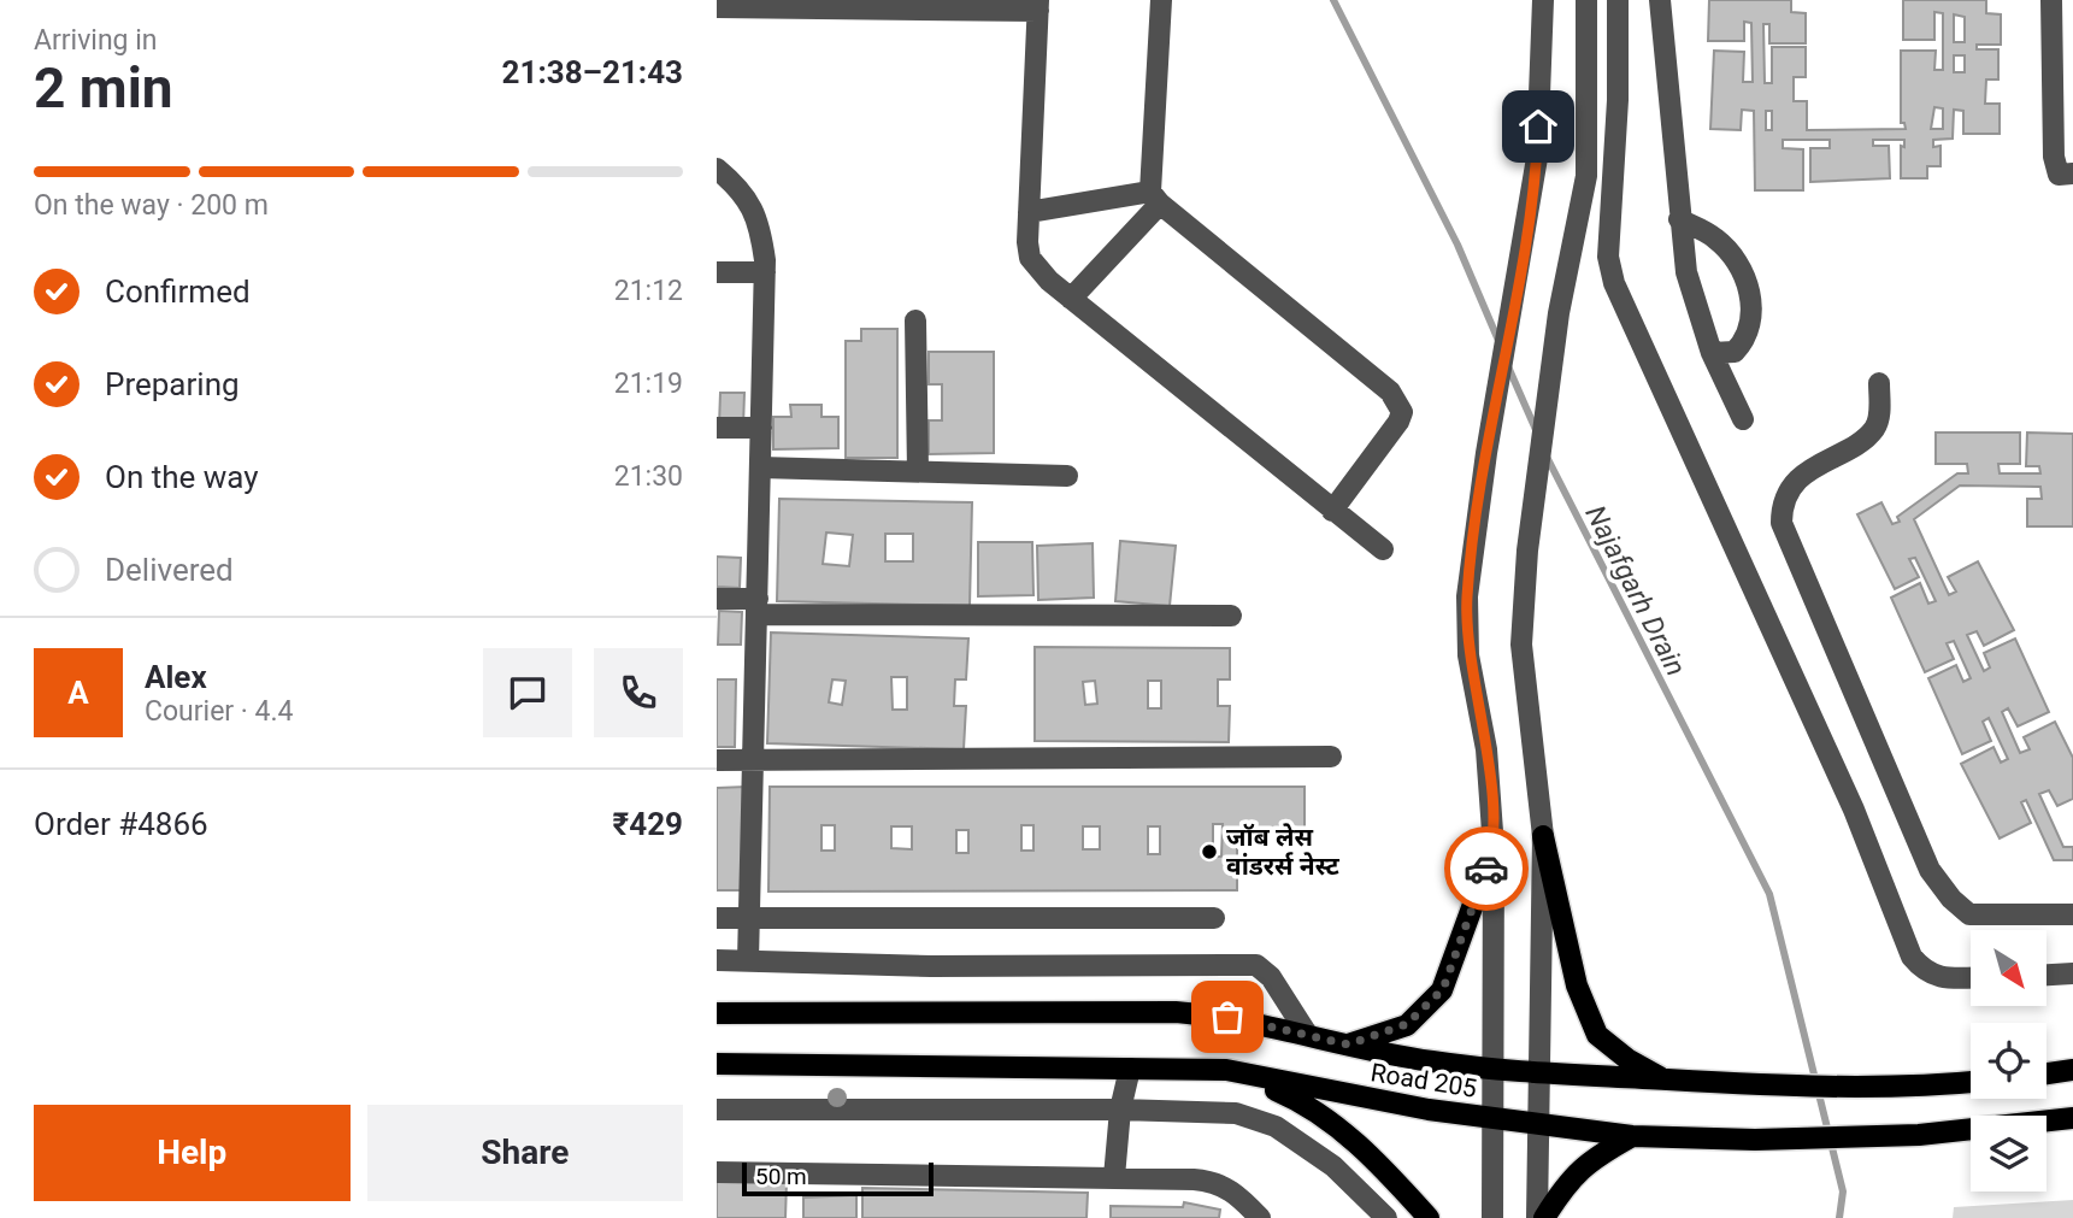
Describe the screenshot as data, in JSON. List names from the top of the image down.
{
  "streets": {
    "main road": ["Road 205"]
  },
  "water": ["Najafgarh Drain"],
  "places": ["जॉब लेस वांडरर्स नेस्ट"],
  "scale_bar": "50 m",
  "north": "bottom right",
  "page": {
    "heading": ["2 min", "Arriving in", "21:38–21:43"],
    "panel": [
      "Alex",
      "Courier · 4.4",
      "Order #4866",
      "₹429"
    ],
    "bar": "On the way · 200 m",
    "list": [
      ["Confirmed", "21:12"],
      ["Preparing", "21:19"],
      ["On the way", "21:30"],
      "Delivered"
    ],
    "round": "A",
    "buttons": ["Help", "Share"],
    "scale": "50 m"
  }
}
